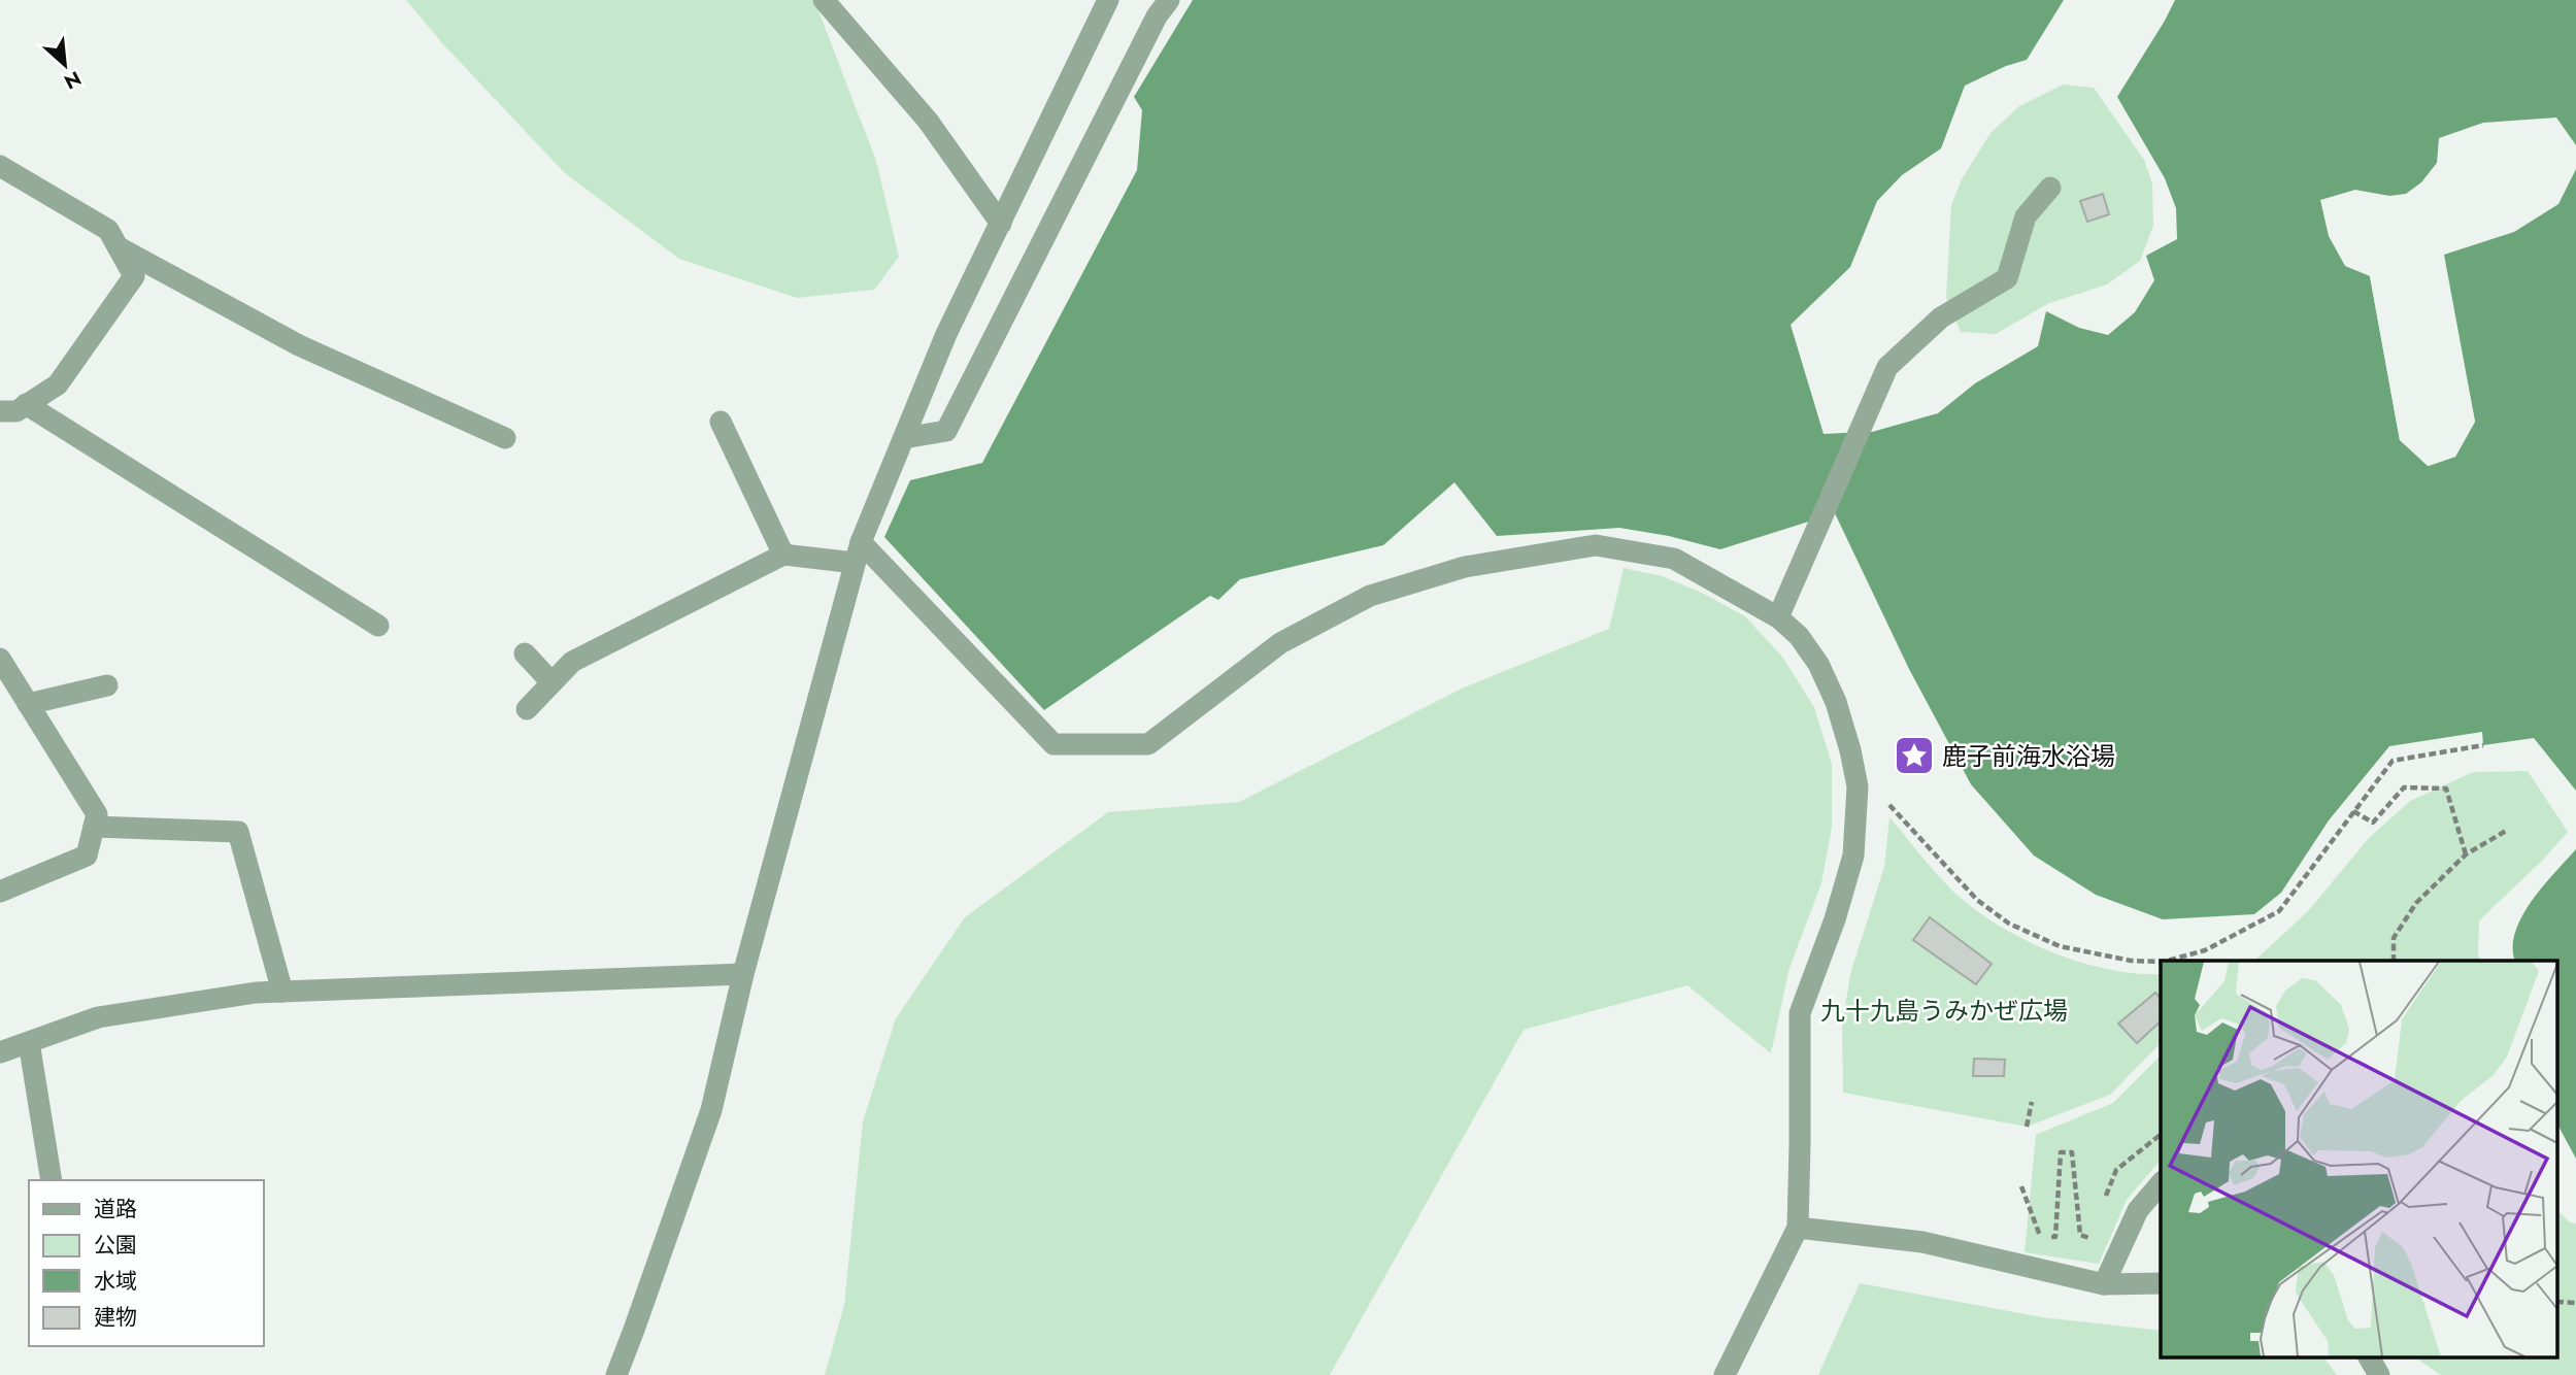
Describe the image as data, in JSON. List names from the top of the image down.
{
  "parks": ["九十九島うみかぜ広場"],
  "places": {
    "place": ["鹿子前海水浴場"]
  },
  "legend": [
    "道路",
    "公園",
    "水域",
    "建物"
  ],
  "north": "bottom right"
}
